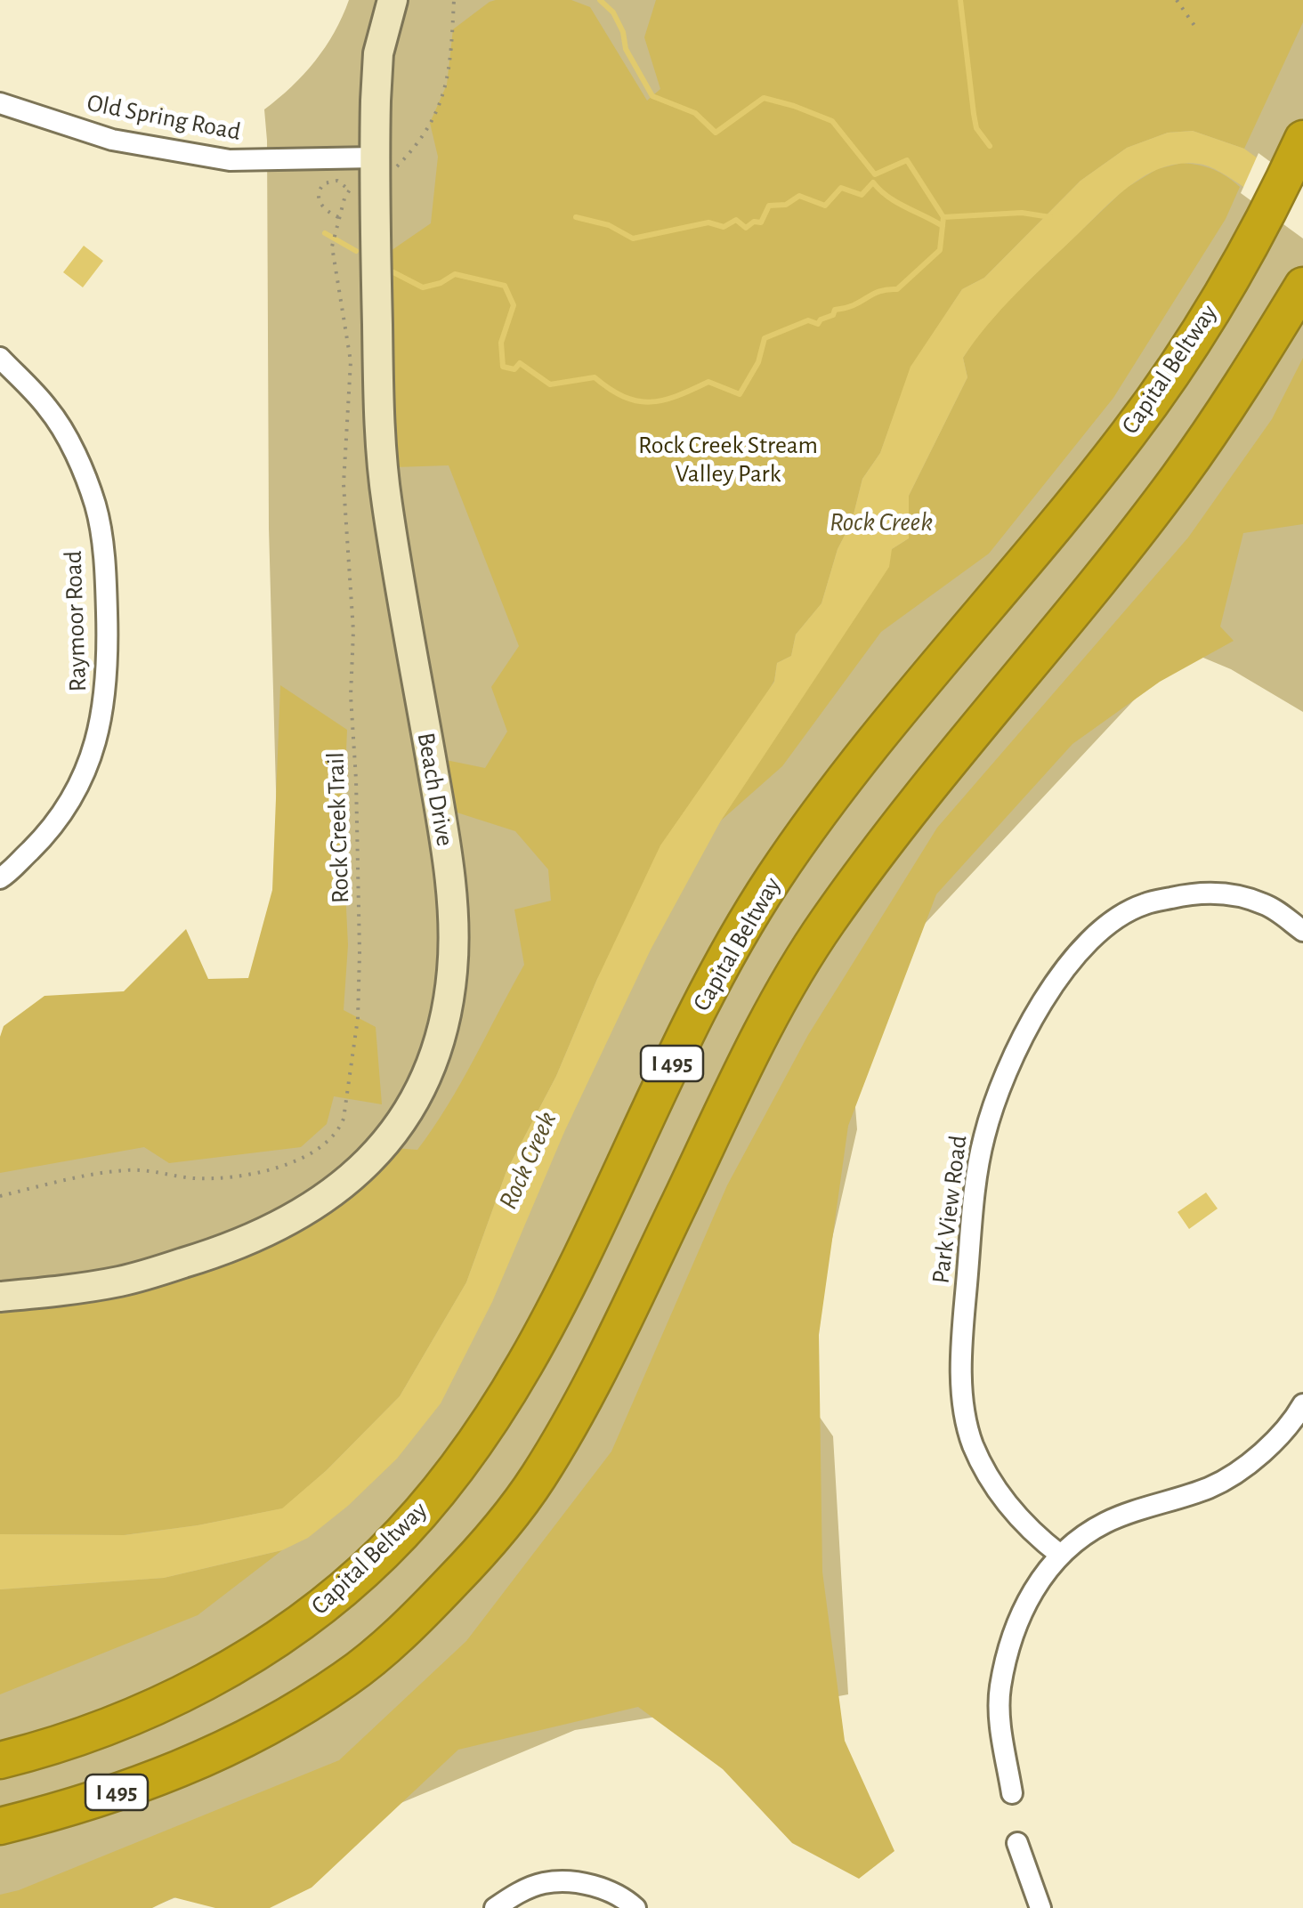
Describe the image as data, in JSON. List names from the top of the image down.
{
  "streets": {
    "highway": ["Capital Beltway", "I 495"],
    "street": [
      "Old Spring Road",
      "Raymoor Road",
      "Beach Drive",
      "Park View Road"
    ],
    "path": ["Rock Creek Trail"]
  },
  "crossings": [
    ["Old Spring Road", "Beach Drive"]
  ],
  "water": ["Rock Creek"],
  "parks": ["Rock Creek Stream Valley Park"]
}
